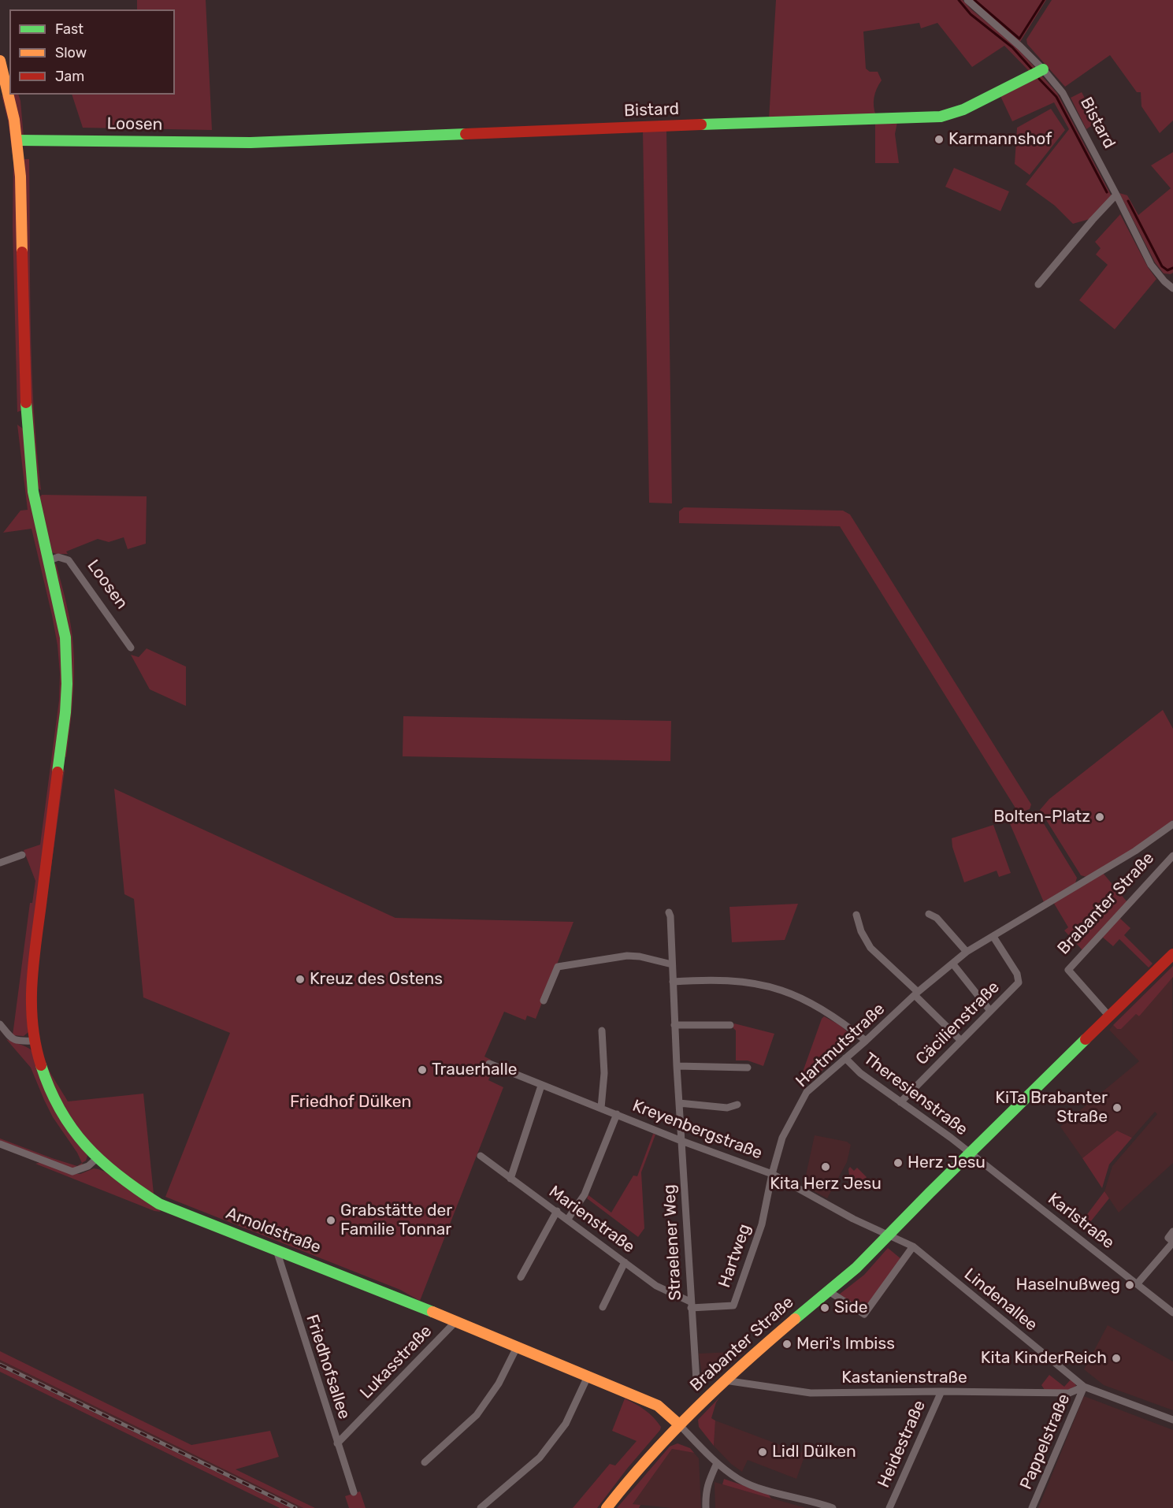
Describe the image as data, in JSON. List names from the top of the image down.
{
  "streets": {
    "street": [
      "Bistard",
      "Loosen",
      "Brabanter Straße",
      "Cäcilienstraße",
      "Hartmutstraße",
      "Theresienstraße",
      "Kreyenbergstraße",
      "Marienstraße",
      "Karlstraße",
      "Arnoldstraße",
      "Straelener Weg",
      "Hartweg",
      "Lindenallee",
      "Lukasstraße",
      "Friedhofsallee",
      "Kastanienstraße",
      "Pappelstraße",
      "Heidestraße"
    ]
  },
  "crossings": [
    ["Bistard", "Loosen"],
    ["Loosen", "Arnoldstraße"],
    ["Brabanter Straße", "Hartmutstraße"],
    ["Brabanter Straße", "Theresienstraße"],
    ["Brabanter Straße", "Kreyenbergstraße"],
    ["Brabanter Straße", "Karlstraße"],
    ["Brabanter Straße", "Arnoldstraße"],
    ["Brabanter Straße", "Lindenallee"],
    ["Brabanter Straße", "Kastanienstraße"],
    ["Cäcilienstraße", "Hartmutstraße"],
    ["Cäcilienstraße", "Theresienstraße"],
    ["Hartmutstraße", "Theresienstraße"],
    ["Hartmutstraße", "Kreyenbergstraße"],
    ["Hartmutstraße", "Hartweg"],
    ["Theresienstraße", "Karlstraße"],
    ["Kreyenbergstraße", "Straelener Weg"],
    ["Kreyenbergstraße", "Hartweg"],
    ["Kreyenbergstraße", "Lindenallee"],
    ["Marienstraße", "Straelener Weg"],
    ["Marienstraße", "Hartweg"],
    ["Arnoldstraße", "Lukasstraße"],
    ["Arnoldstraße", "Friedhofsallee"],
    ["Straelener Weg", "Hartweg"],
    ["Lindenallee", "Kastanienstraße"],
    ["Lindenallee", "Pappelstraße"],
    ["Lukasstraße", "Friedhofsallee"],
    ["Kastanienstraße", "Pappelstraße"],
    ["Kastanienstraße", "Heidestraße"]
  ],
  "parks": ["Friedhof Dülken"],
  "places": [
    "Karmannshof",
    "Bolten-Platz",
    "Kreuz des Ostens",
    "Trauerhalle",
    "KiTa Brabanter Straße",
    "Herz Jesu",
    "Kita Herz Jesu",
    "Grabstätte der Familie Tonnar",
    "Haselnußweg",
    "Side",
    "Meri's Imbiss",
    "Kita KinderReich",
    "Lidl Dülken"
  ],
  "legend": ["Fast", "Slow", "Jam"]
}
